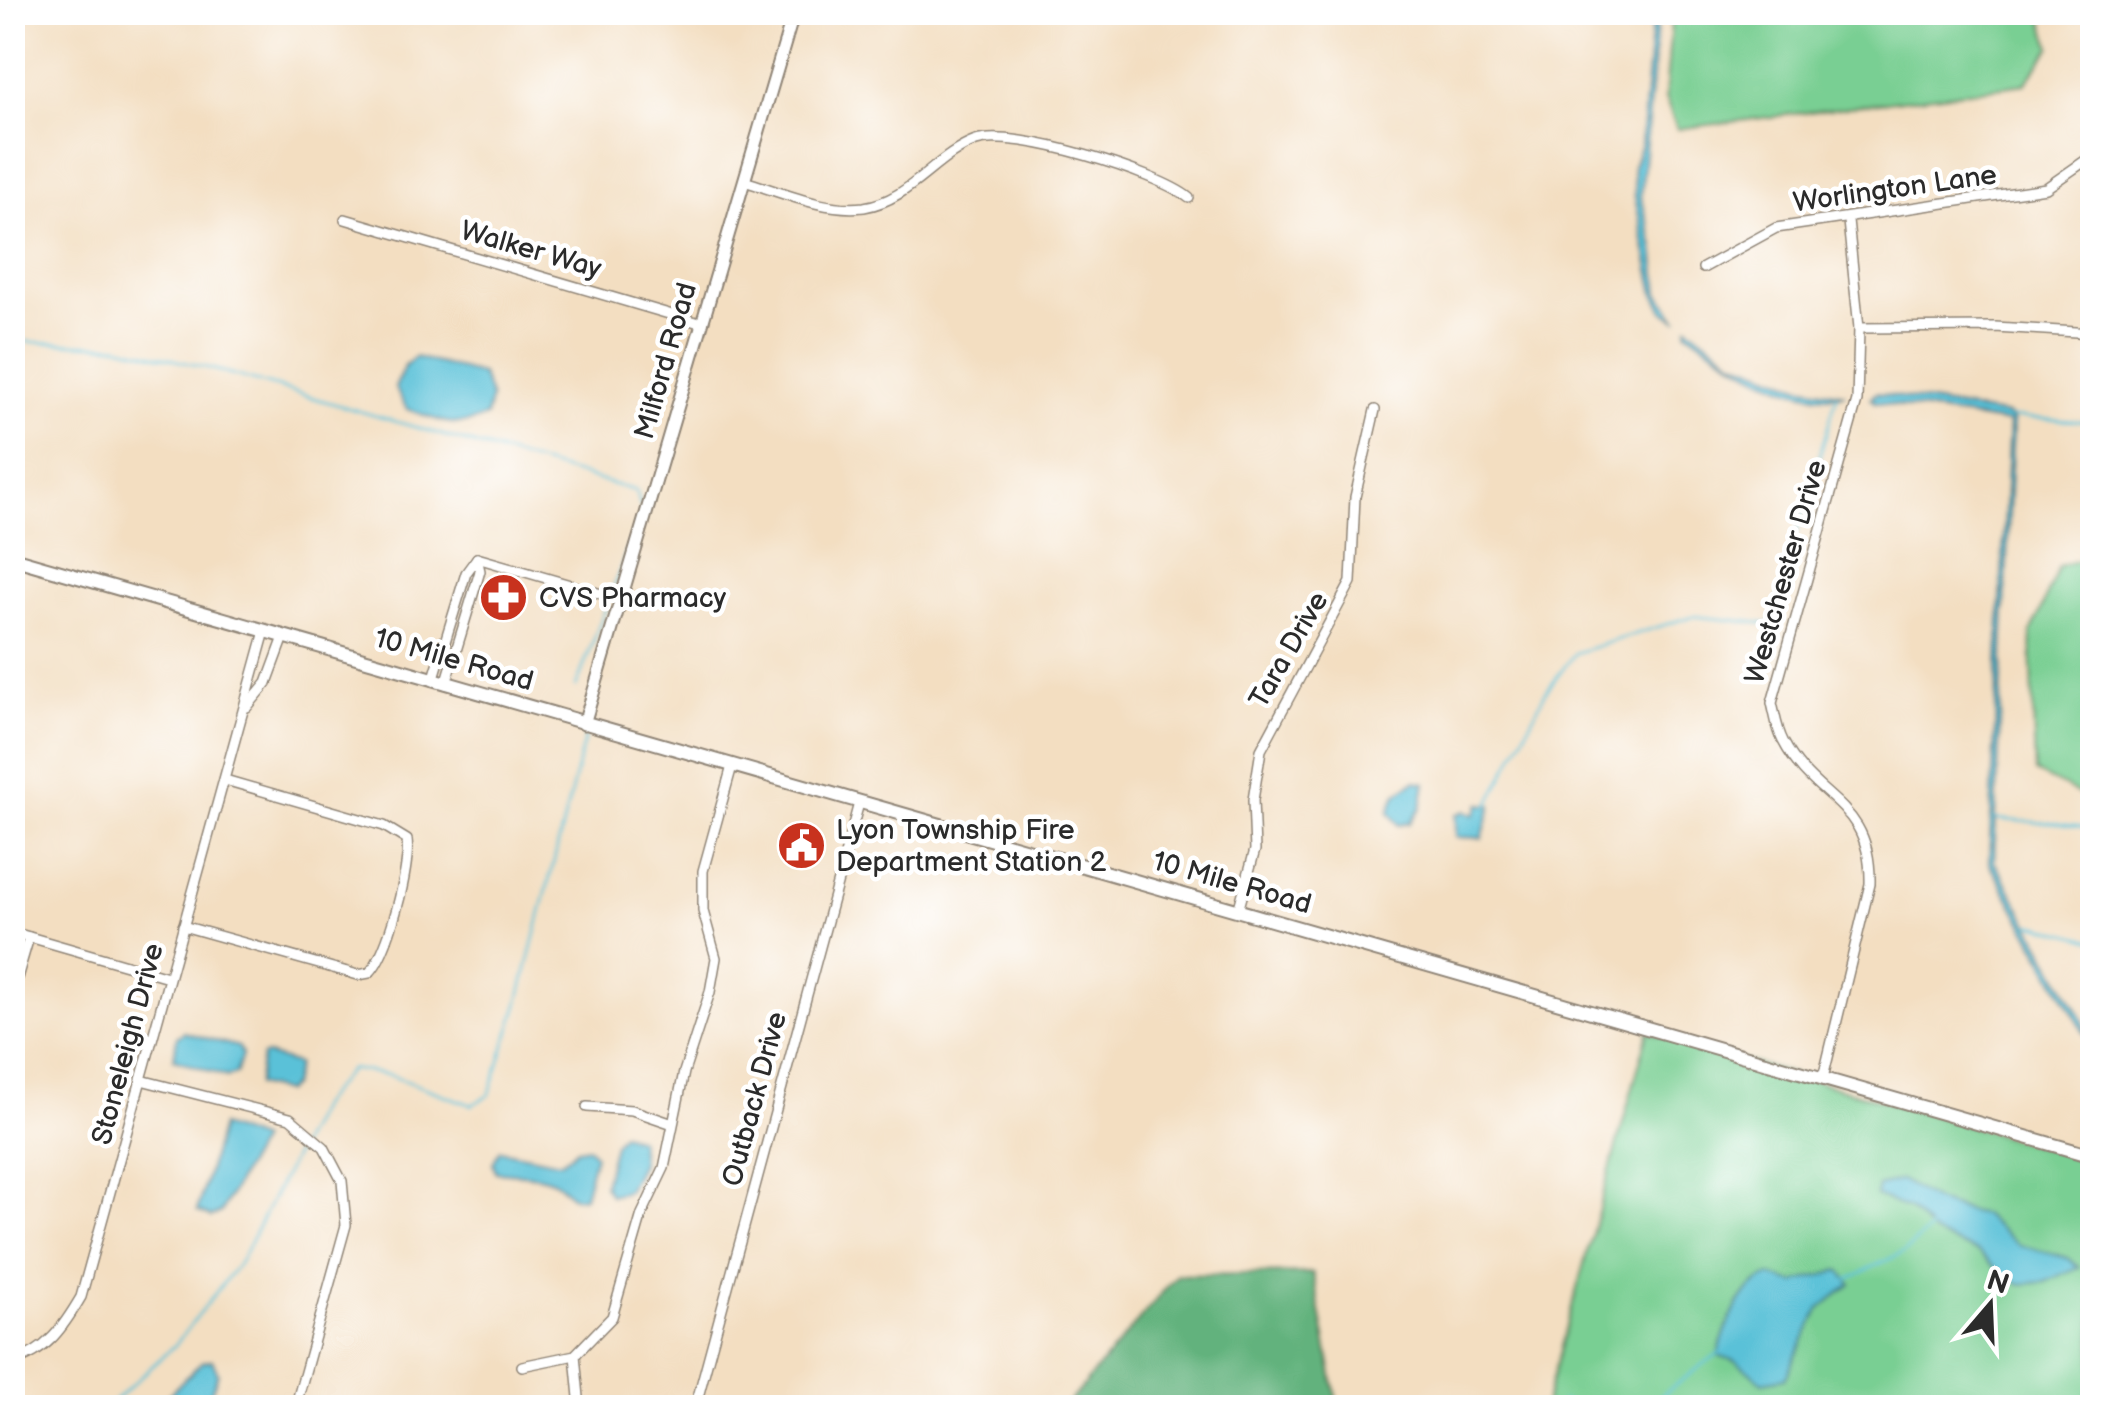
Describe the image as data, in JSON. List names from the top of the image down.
{
  "streets": {
    "main road": ["10 Mile Road"],
    "street": [
      "Worlington Lane",
      "Walker Way",
      "Milford Road",
      "Westchester Drive",
      "Tara Drive",
      "Stoneleigh Drive",
      "Outback Drive"
    ]
  },
  "crossings": [
    ["Worlington Lane", "Westchester Drive"],
    ["Walker Way", "Milford Road"],
    ["Milford Road", "10 Mile Road"],
    ["Westchester Drive", "10 Mile Road"],
    ["Tara Drive", "10 Mile Road"],
    ["10 Mile Road", "Stoneleigh Drive"],
    ["10 Mile Road", "Outback Drive"]
  ],
  "places": {
    "pharmacy": ["CVS Pharmacy"],
    "public building": ["Lyon Township Fire Department Station 2"]
  },
  "north": "top"
}
